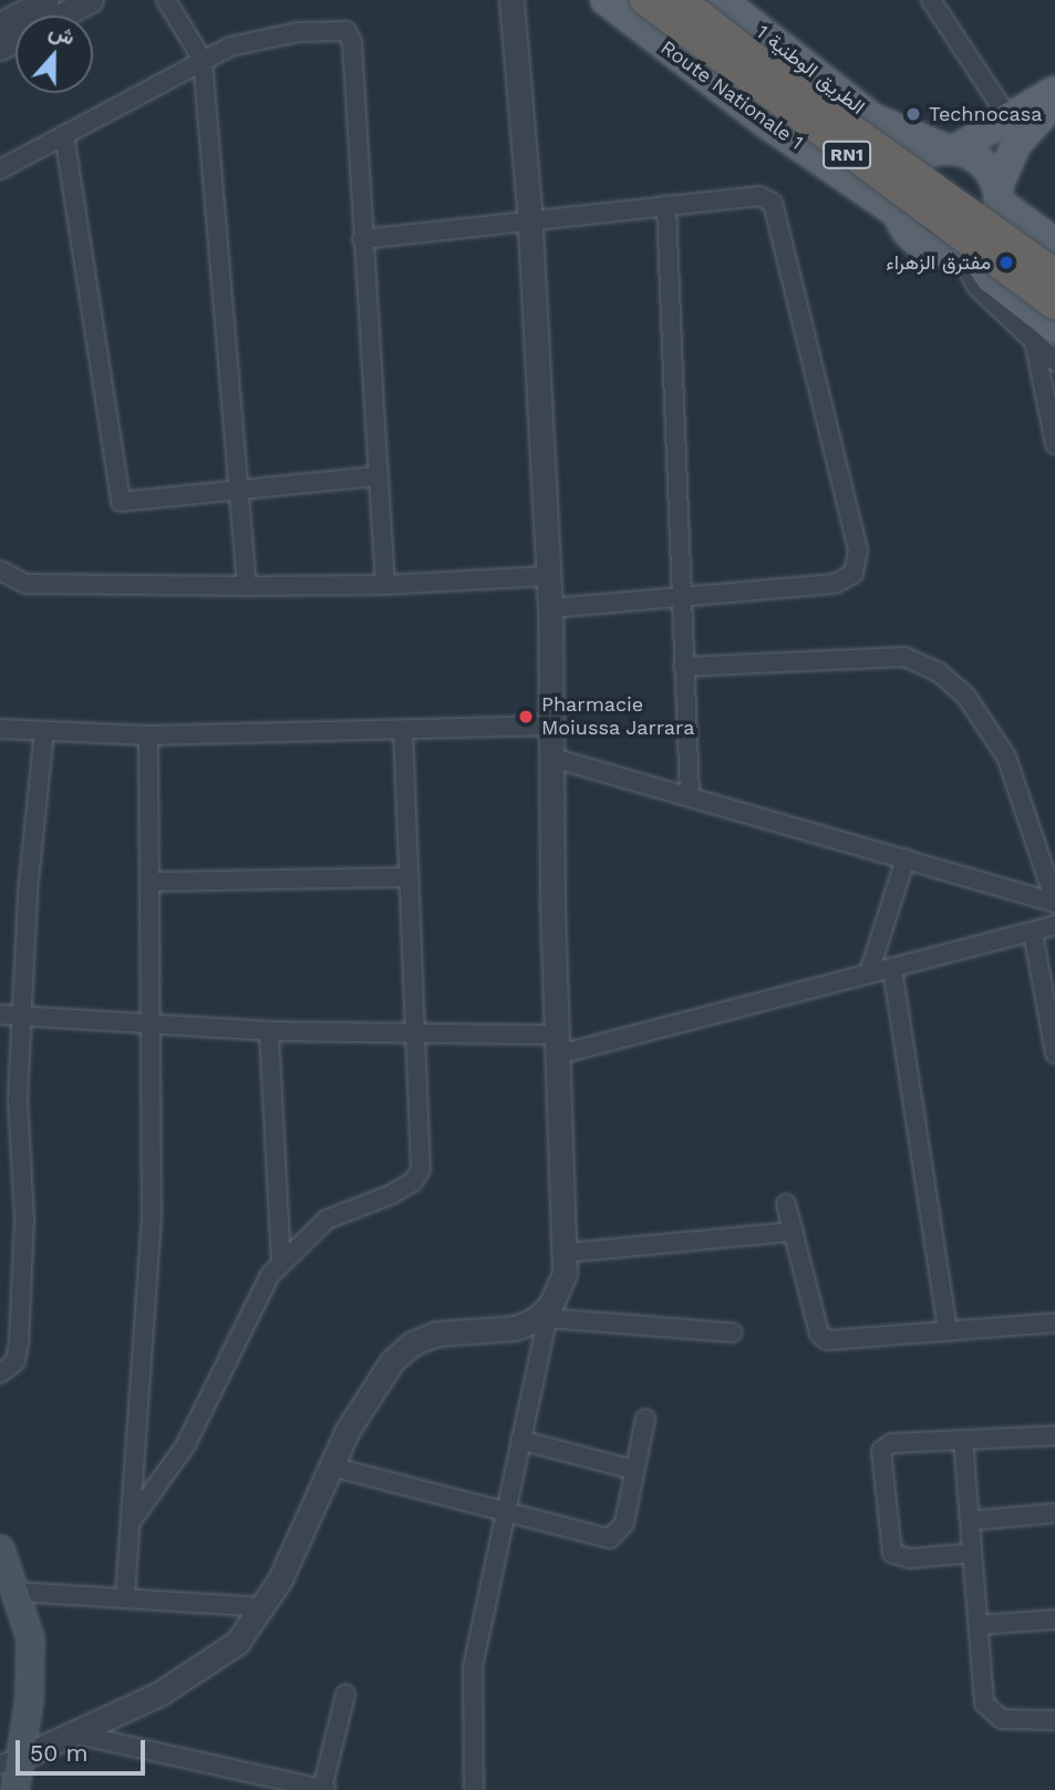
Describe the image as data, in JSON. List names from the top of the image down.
{
  "streets": {
    "highway": ["RN1"],
    "main road": ["الطريق الوطنية 1", "Route Nationale 1"]
  },
  "crossings": [
    ["الطريق الوطنية 1", "Route Nationale 1"],
    ["الطريق الوطنية 1", "RN1"],
    ["Route Nationale 1", "RN1"]
  ],
  "places": ["Technocasa", "مفترق الزهراء", "Pharmacie Moiussa Jarrara"],
  "scale_bar": "50 m",
  "north": "top"
}
